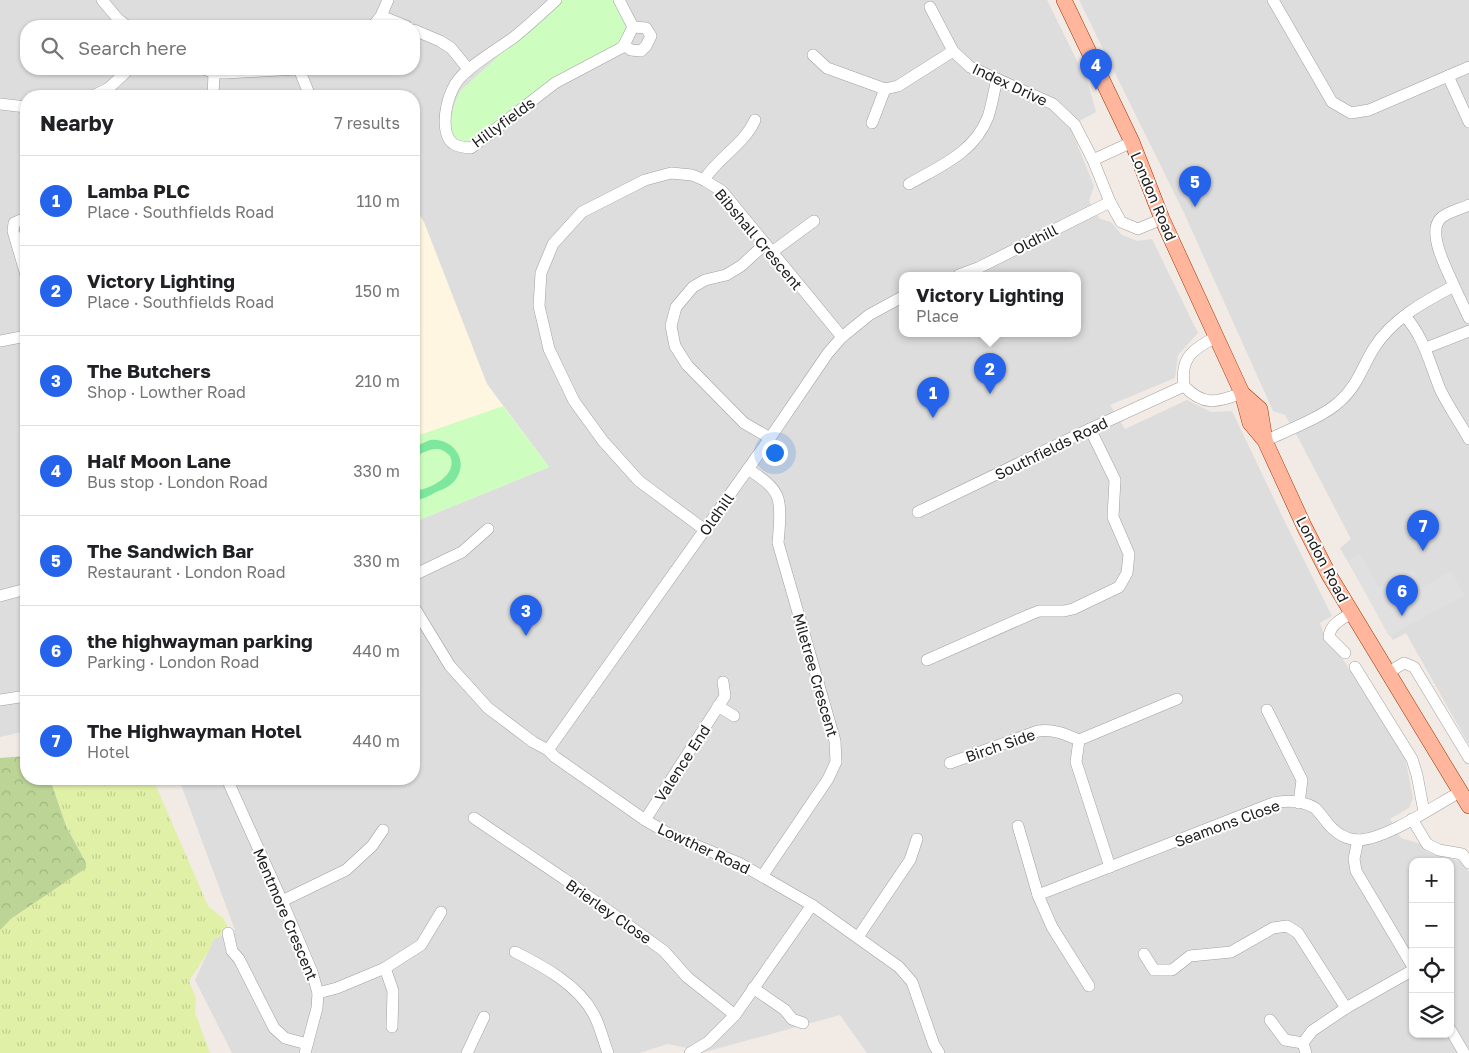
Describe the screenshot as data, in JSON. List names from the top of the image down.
{
  "streets": {
    "main road": ["London Road"],
    "street": [
      "Index Drive",
      "Hillyfields",
      "Bibshall Crescent",
      "Oldhill",
      "Southfields Road",
      "Miletree Crescent",
      "Birch Side",
      "Valence End",
      "Seamons Close",
      "Lowther Road",
      "Brierley Close",
      "Mentmore Crescent"
    ]
  },
  "crossings": [
    ["Index Drive", "London Road"],
    ["Index Drive", "Oldhill"],
    ["Bibshall Crescent", "Oldhill"],
    ["Oldhill", "Miletree Crescent"],
    ["Oldhill", "Lowther Road"],
    ["Miletree Crescent", "Lowther Road"],
    ["Valence End", "Lowther Road"]
  ],
  "page": {
    "search": "Search here",
    "pins": [
      "4",
      "5",
      "2",
      "1",
      "7",
      "6",
      "3"
    ],
    "heading": ["Nearby", "7 results"],
    "list": [
      {
        "mark": "1",
        "name": "Lamba PLC",
        "note": "Place · Southfields Road",
        "value": "110 m"
      },
      {
        "mark": "2",
        "name": "Victory Lighting",
        "note": "Place · Southfields Road",
        "value": "150 m"
      },
      {
        "mark": "3",
        "name": "The Butchers",
        "note": "Shop · Lowther Road",
        "value": "210 m"
      },
      {
        "mark": "4",
        "name": "Half Moon Lane",
        "note": "Bus stop · London Road",
        "value": "330 m"
      },
      {
        "mark": "5",
        "name": "The Sandwich Bar",
        "note": "Restaurant · London Road",
        "value": "330 m"
      },
      {
        "mark": "6",
        "name": "the highwayman parking",
        "note": "Parking · London Road",
        "value": "440 m"
      },
      {
        "mark": "7",
        "name": "The Highwayman Hotel",
        "note": "Hotel",
        "value": "440 m"
      }
    ],
    "popup": ["Victory Lighting", "Place"],
    "map_buttons": ["+", "−"]
  }
}
